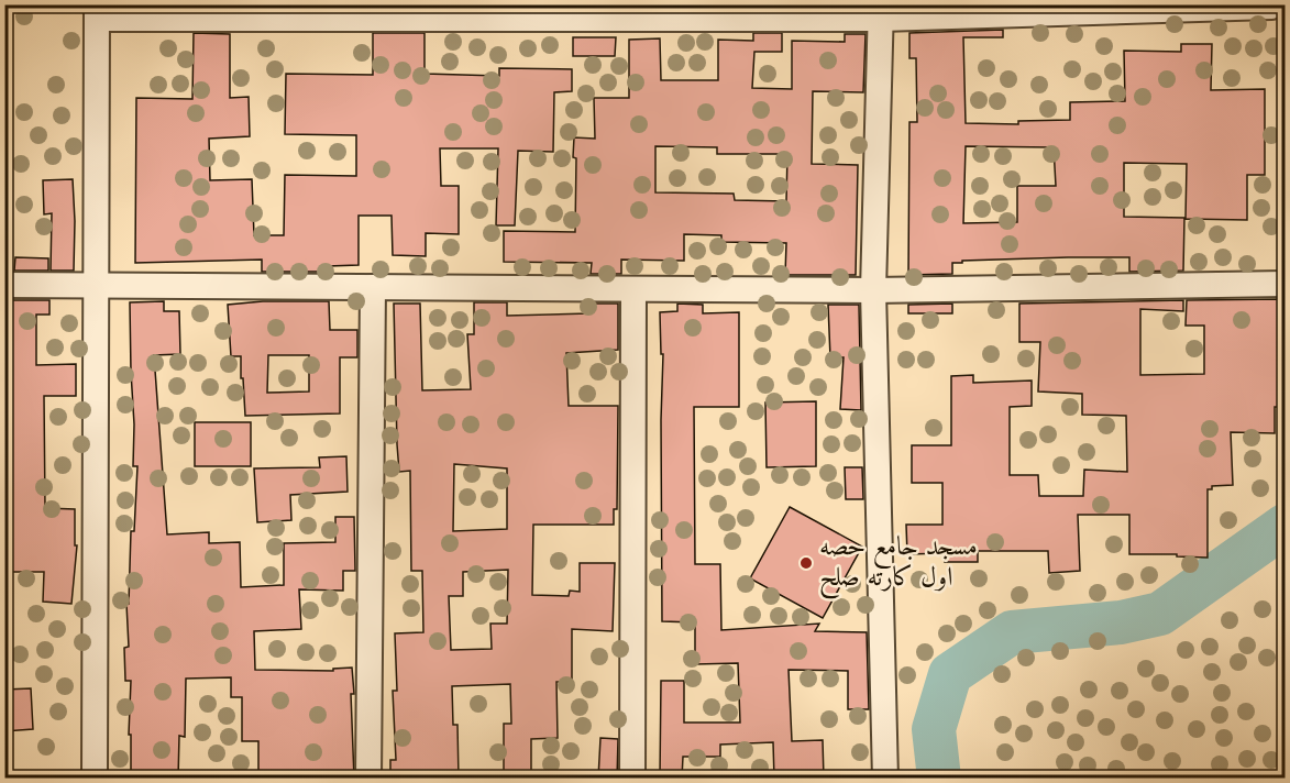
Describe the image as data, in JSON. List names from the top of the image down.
{
  "places": ["مسجد جامع حصه اول کارته صلح"]
}
